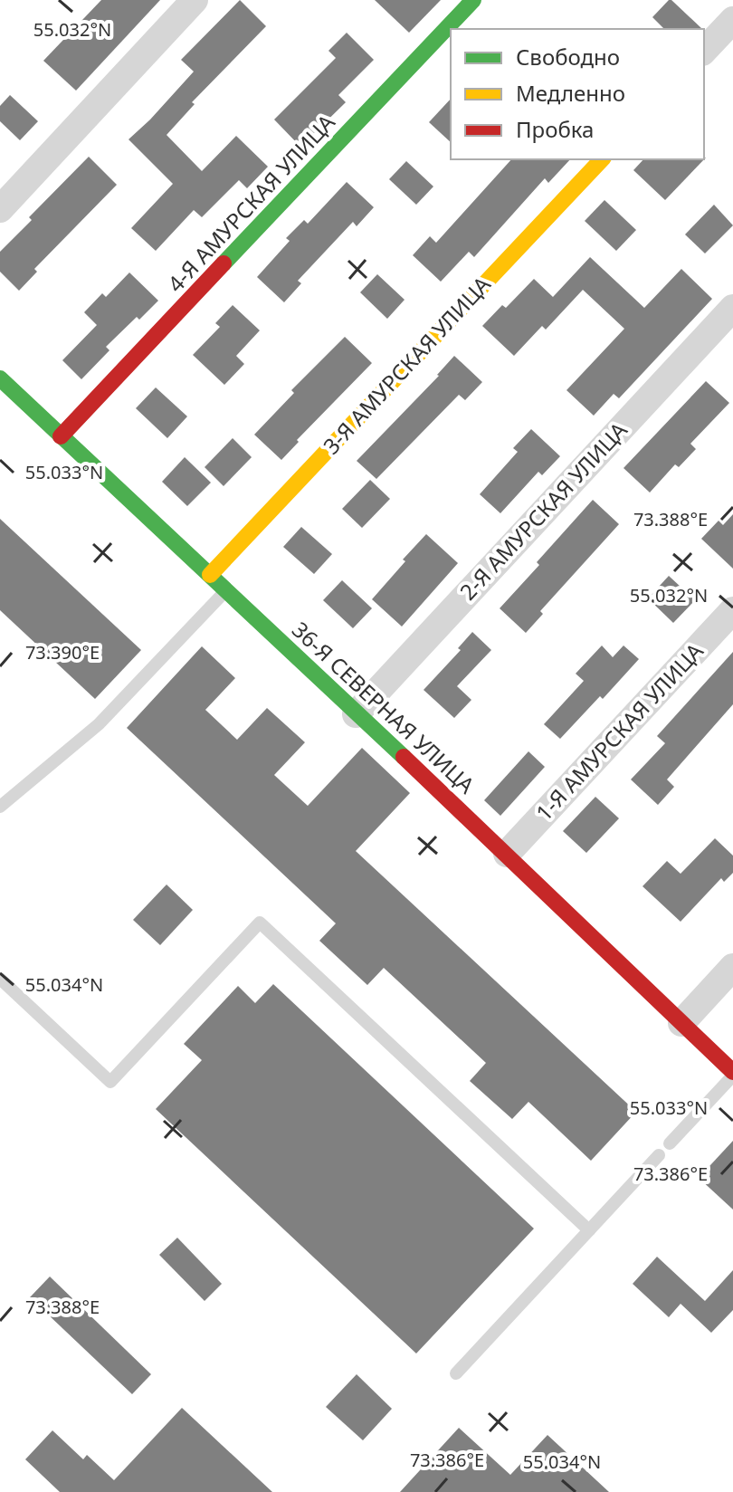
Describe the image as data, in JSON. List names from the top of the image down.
{
  "streets": {
    "street": [
      "4-Я АМУРСКАЯ УЛИЦА",
      "3-Я АМУРСКАЯ УЛИЦА",
      "2-Я АМУРСКАЯ УЛИЦА",
      "36-Я СЕВЕРНАЯ УЛИЦА",
      "1-Я АМУРСКАЯ УЛИЦА"
    ]
  },
  "crossings": [
    ["4-Я АМУРСКАЯ УЛИЦА", "36-Я СЕВЕРНАЯ УЛИЦА"],
    ["3-Я АМУРСКАЯ УЛИЦА", "36-Я СЕВЕРНАЯ УЛИЦА"],
    ["2-Я АМУРСКАЯ УЛИЦА", "36-Я СЕВЕРНАЯ УЛИЦА"],
    ["36-Я СЕВЕРНАЯ УЛИЦА", "1-Я АМУРСКАЯ УЛИЦА"]
  ],
  "legend": ["Свободно", "Медленно", "Пробка"],
  "coordinates": [
    "55.032°N",
    "55.033°N",
    "73.388°E",
    "73.390°E",
    "55.034°N",
    "73.386°E"
  ]
}
